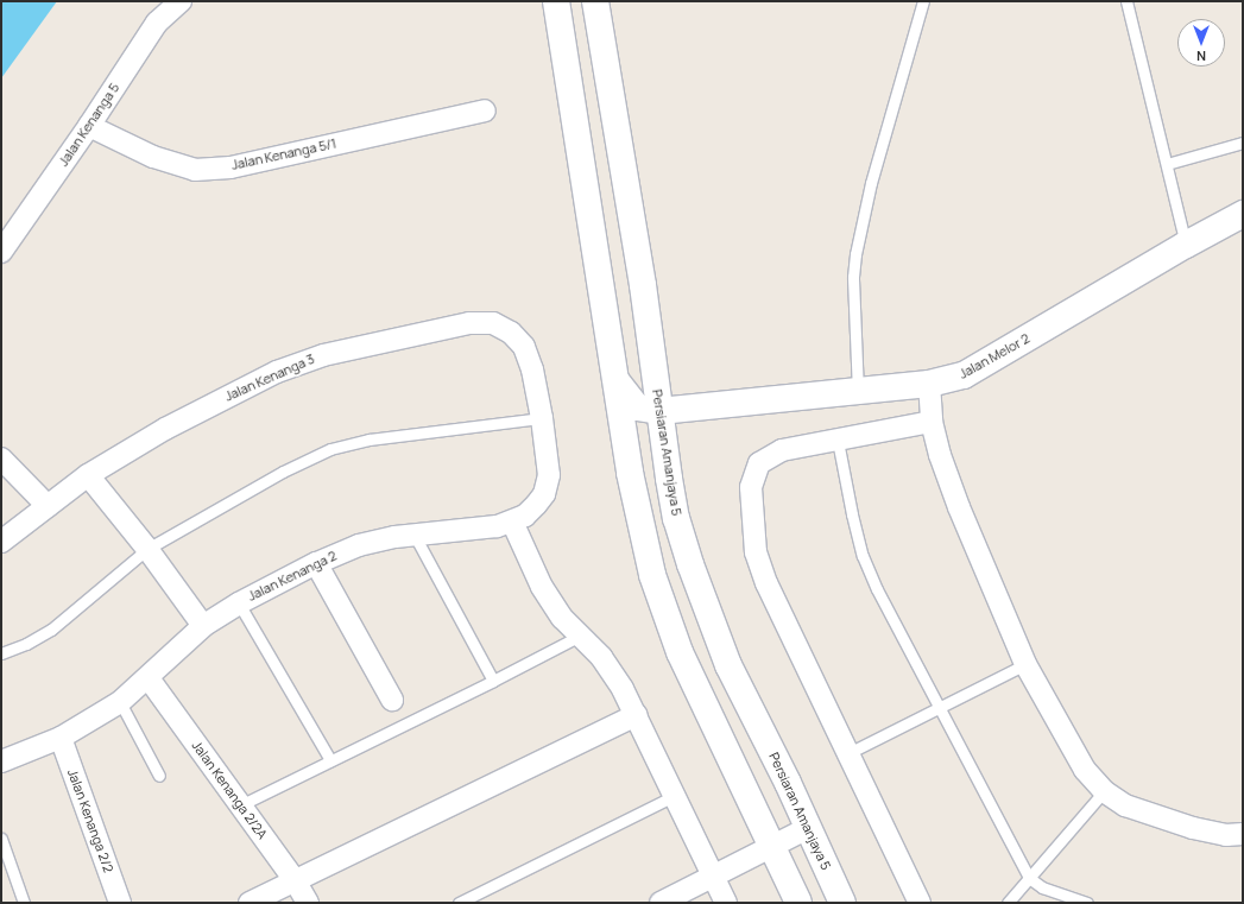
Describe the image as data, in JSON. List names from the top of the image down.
{
  "streets": {
    "street": [
      "Jalan Kenanga 5",
      "Jalan Kenanga 5/1",
      "Jalan Melor 2",
      "Jalan Kenanga 3",
      "Persiaran Amanjaya 5",
      "Jalan Kenanga 2",
      "Jalan Kenanga 2/2A",
      "Jalan Kenanga 2/2"
    ]
  },
  "crossings": [
    ["Jalan Kenanga 5", "Jalan Kenanga 5/1"],
    ["Jalan Melor 2", "Persiaran Amanjaya 5"],
    ["Jalan Kenanga 3", "Jalan Kenanga 2"],
    ["Jalan Kenanga 2", "Jalan Kenanga 2/2A"],
    ["Jalan Kenanga 2", "Jalan Kenanga 2/2"]
  ],
  "north": "bottom"
}
